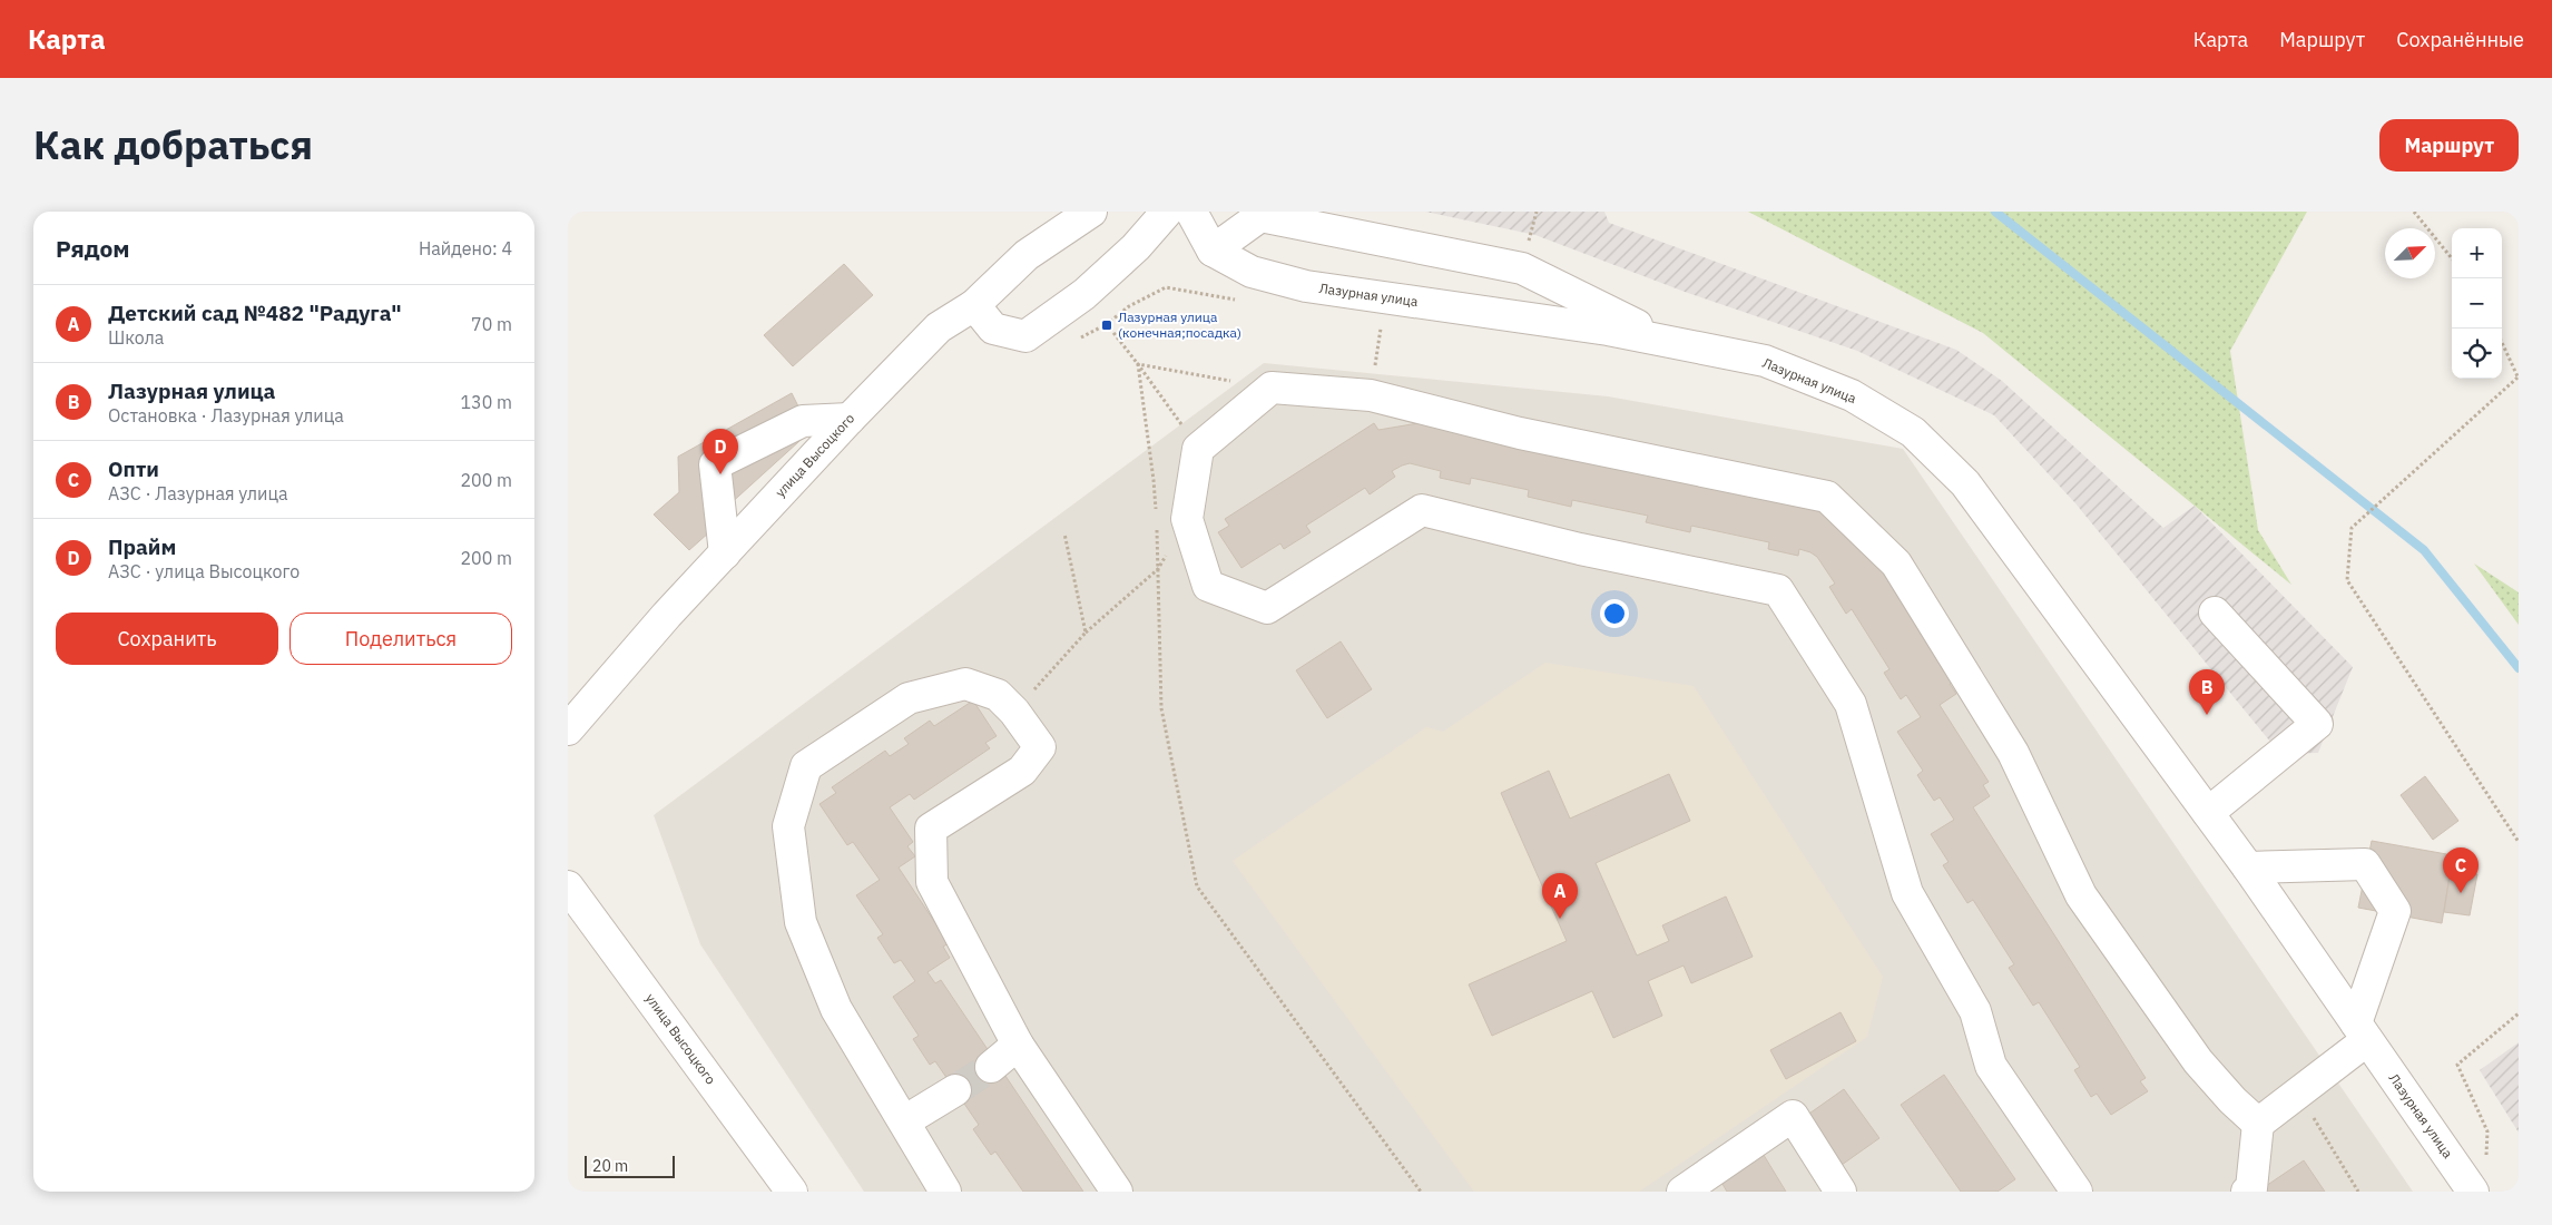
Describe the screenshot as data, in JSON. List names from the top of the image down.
{
  "streets": {
    "street": ["Лазурная улица", "улица Высоцкого"]
  },
  "places": {
    "transit": ["Лазурная улица (конечная;посадка)"]
  },
  "scale_bar": "20 m",
  "north": "top right",
  "page": {
    "header": "Карта",
    "nav": ["Карта", "Маршрут", "Сохранённые"],
    "title": "Как добраться",
    "buttons": [
      "Маршрут",
      ["Сохранить", "Поделиться"]
    ],
    "heading": ["Рядом", "Найдено: 4"],
    "map_buttons": ["+", "−"],
    "list": [
      {
        "mark": "A",
        "name": "Детский сад №482 \"Радуга\"",
        "note": "Школа",
        "value": "70 m"
      },
      {
        "mark": "B",
        "name": "Лазурная улица",
        "note": "Остановка · Лазурная улица",
        "value": "130 m"
      },
      {
        "mark": "C",
        "name": "Опти",
        "note": "АЗС · Лазурная улица",
        "value": "200 m"
      },
      {
        "mark": "D",
        "name": "Прайм",
        "note": "АЗС · улица Высоцкого",
        "value": "200 m"
      }
    ],
    "pins": [
      "D",
      "B",
      "C",
      "A"
    ],
    "scale": "20 m"
  }
}
